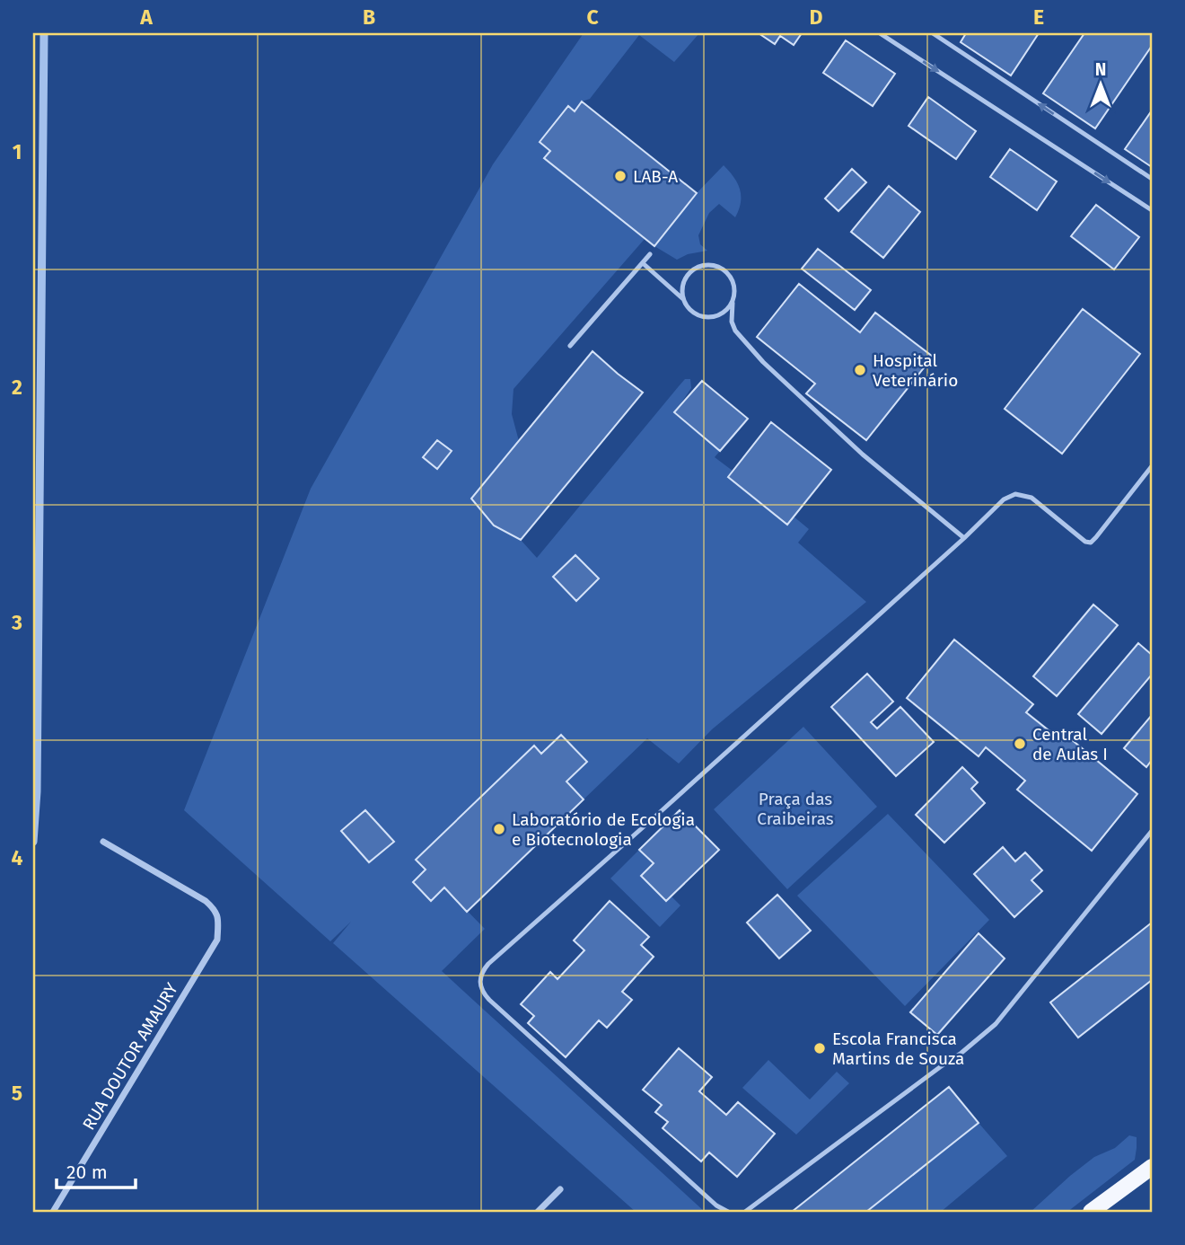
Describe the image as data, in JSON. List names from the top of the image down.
{
  "streets": {
    "street": ["RUA DOUTOR AMAURY"]
  },
  "parks": ["Praça das Craibeiras"],
  "places": [
    "LAB-A",
    "Hospital Veterinário",
    "Central de Aulas I",
    "Laboratório de Ecologia e Biotecnologia",
    "Escola Francisca Martins de Souza"
  ],
  "scale_bar": "20 m",
  "north": "top",
  "grid": {
    "columns": [
      "A",
      "B",
      "C",
      "D",
      "E"
    ],
    "rows": [
      "1",
      "2",
      "3",
      "4",
      "5"
    ]
  }
}
